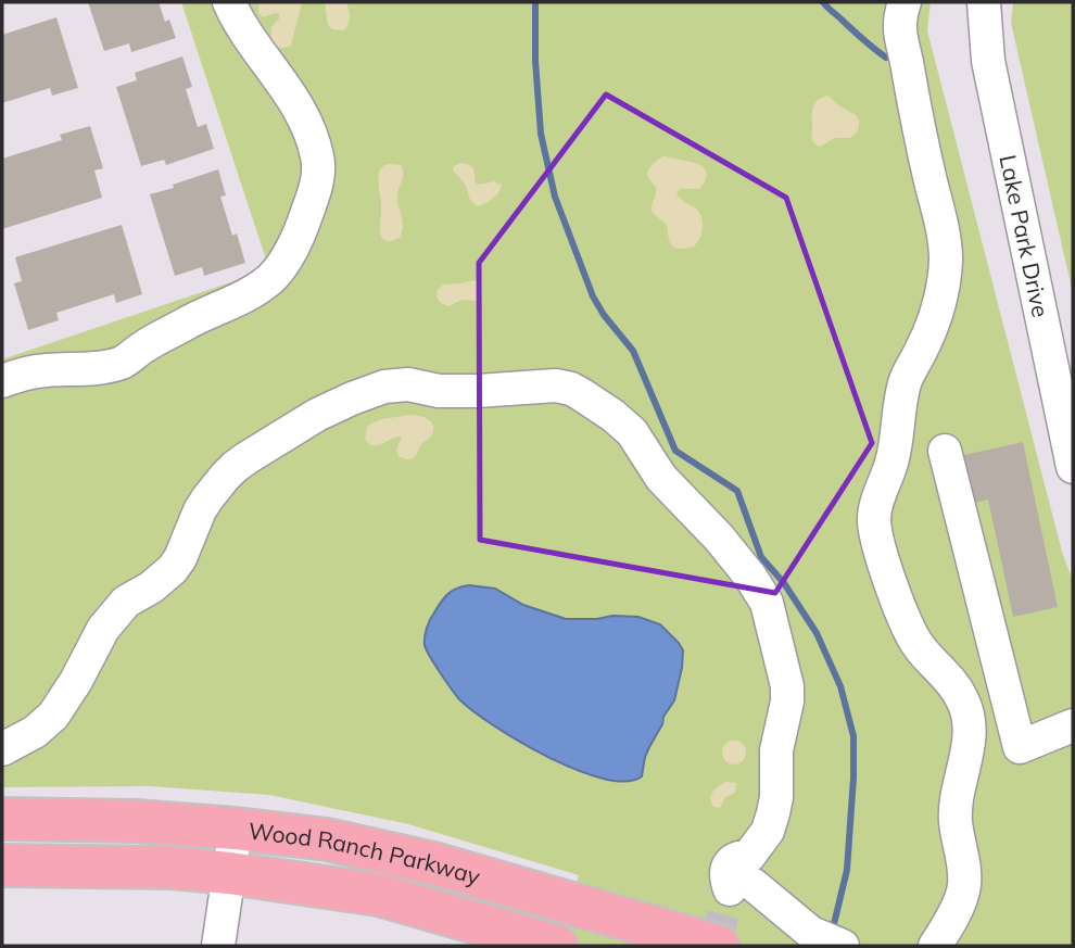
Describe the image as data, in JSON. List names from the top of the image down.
{
  "streets": {
    "main road": ["Wood Ranch Parkway"],
    "street": ["Lake Park Drive"]
  }
}
